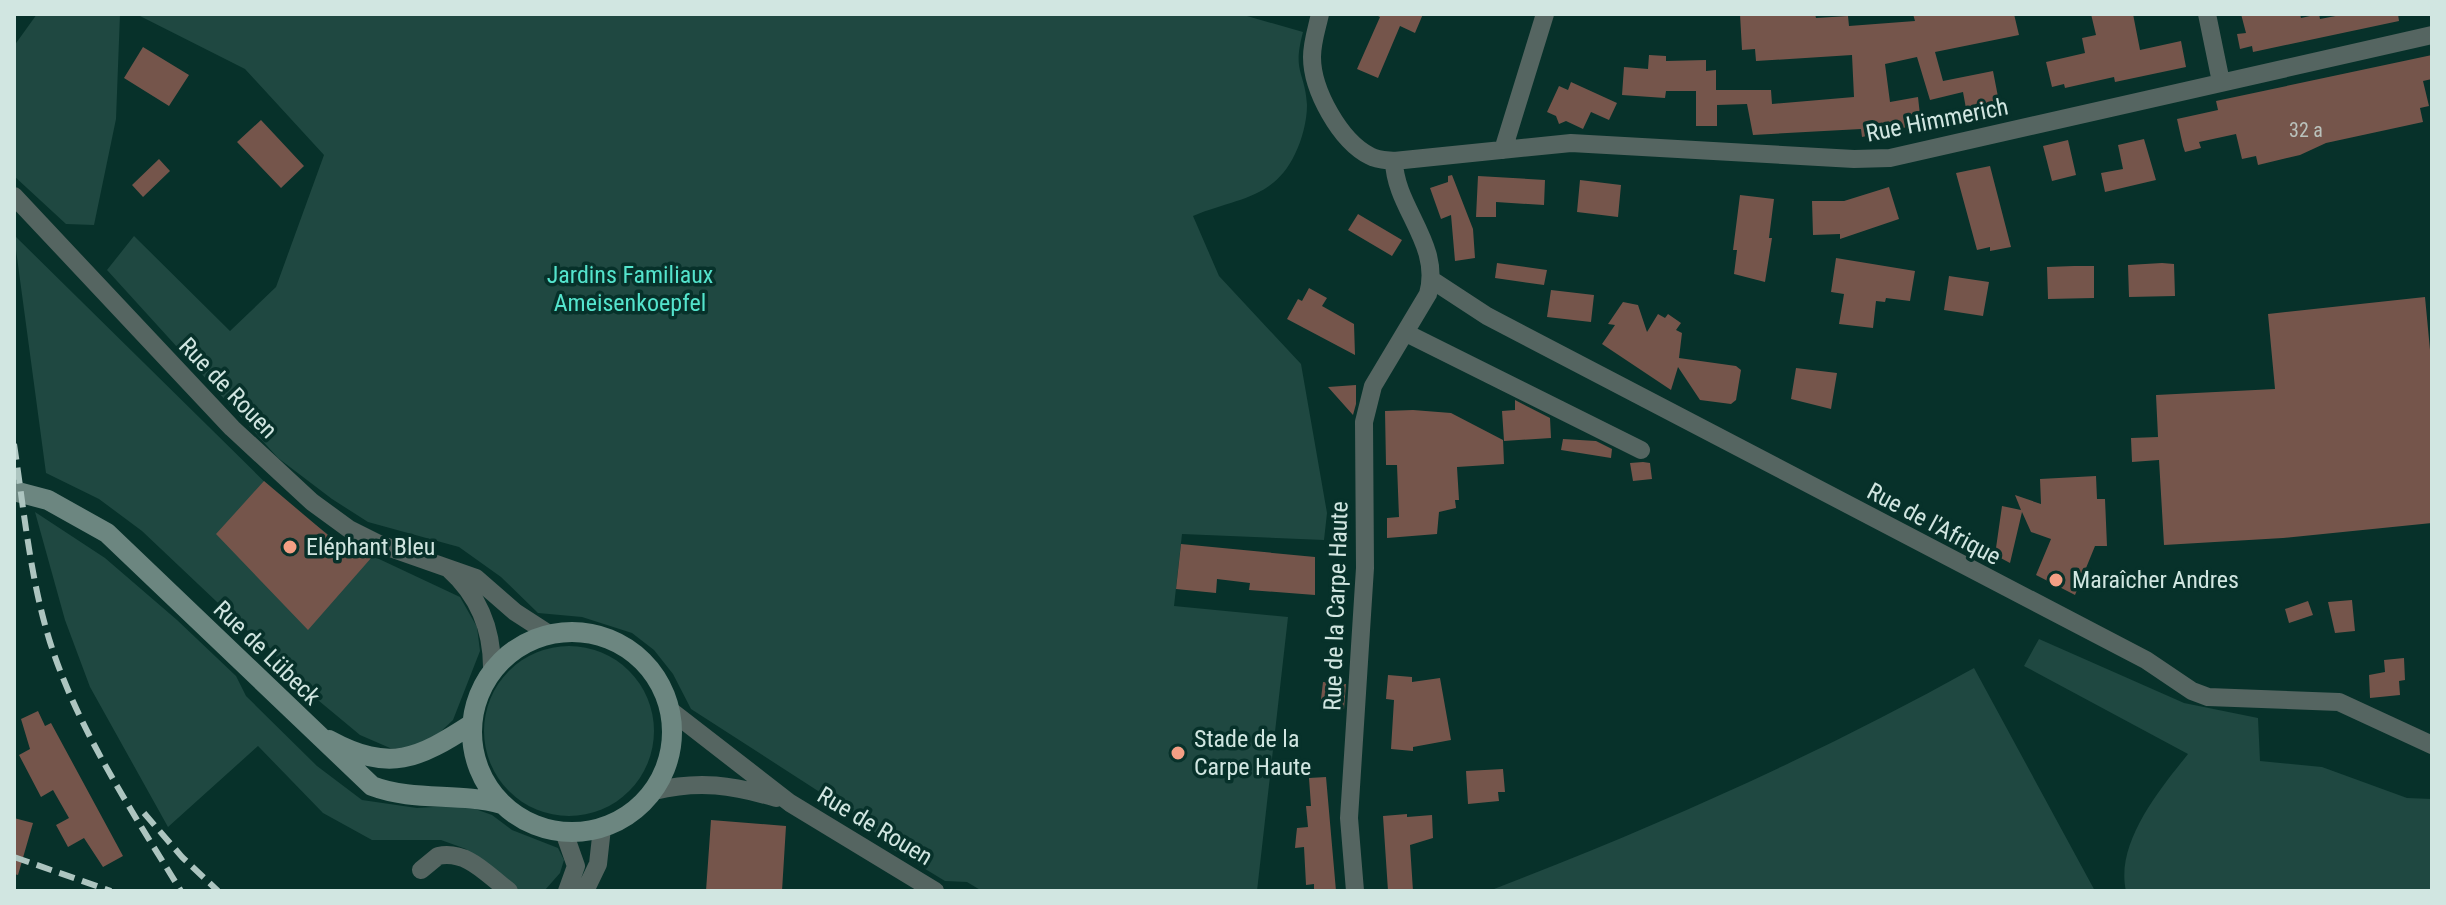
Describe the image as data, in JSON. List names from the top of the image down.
{
  "streets": {
    "main road": ["Rue de Lübeck"],
    "street": [
      "Rue Himmerich",
      "Rue de Rouen",
      "Rue de l'Afrique",
      "Rue de la Carpe Haute"
    ]
  },
  "crossings": [
    ["Rue de Rouen", "Rue de Lübeck"],
    ["Rue de l'Afrique", "Rue de la Carpe Haute"]
  ],
  "parks": ["Jardins Familiaux Ameisenkoepfel"],
  "places": ["Eléphant Bleu", "Maraîcher Andres", "Stade de la Carpe Haute"],
  "house_numbers": ["32 a"]
}
